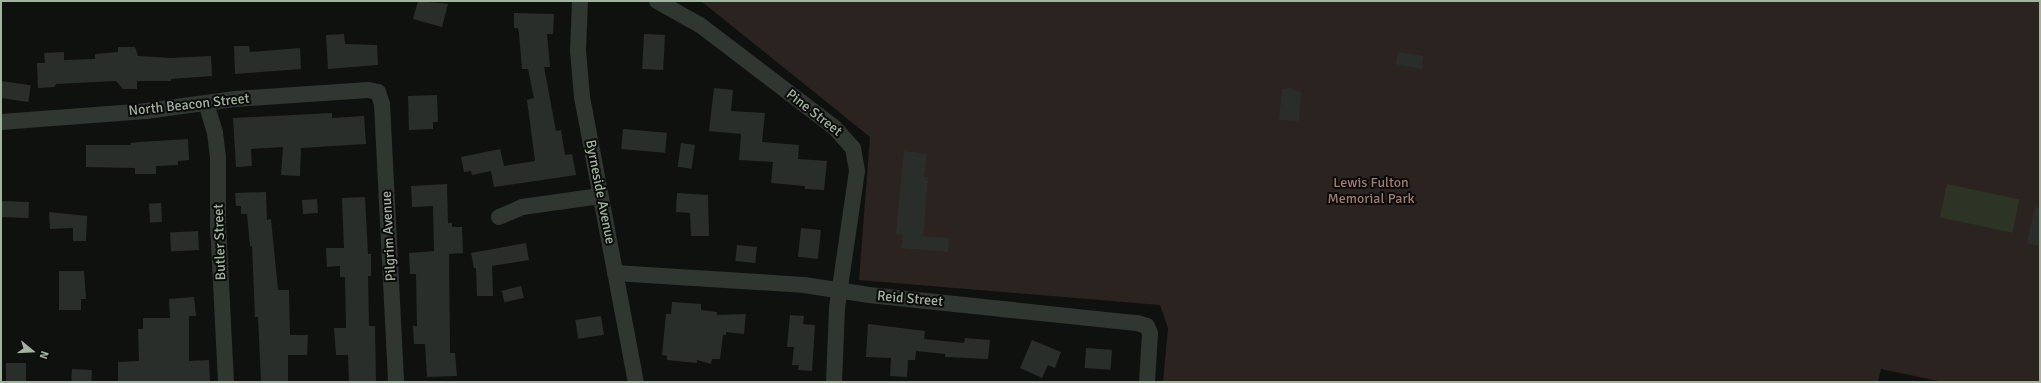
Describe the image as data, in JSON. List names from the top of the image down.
{
  "streets": {
    "street": [
      "North Beacon Street",
      "Pine Street",
      "Byrneside Avenue",
      "Pilgrim Avenue",
      "Butler Street",
      "Reid Street"
    ]
  },
  "crossings": [
    ["North Beacon Street", "Pilgrim Avenue"],
    ["North Beacon Street", "Butler Street"],
    ["Pine Street", "Reid Street"],
    ["Byrneside Avenue", "Reid Street"]
  ],
  "parks": ["Lewis Fulton Memorial Park"],
  "north": "right"
}
